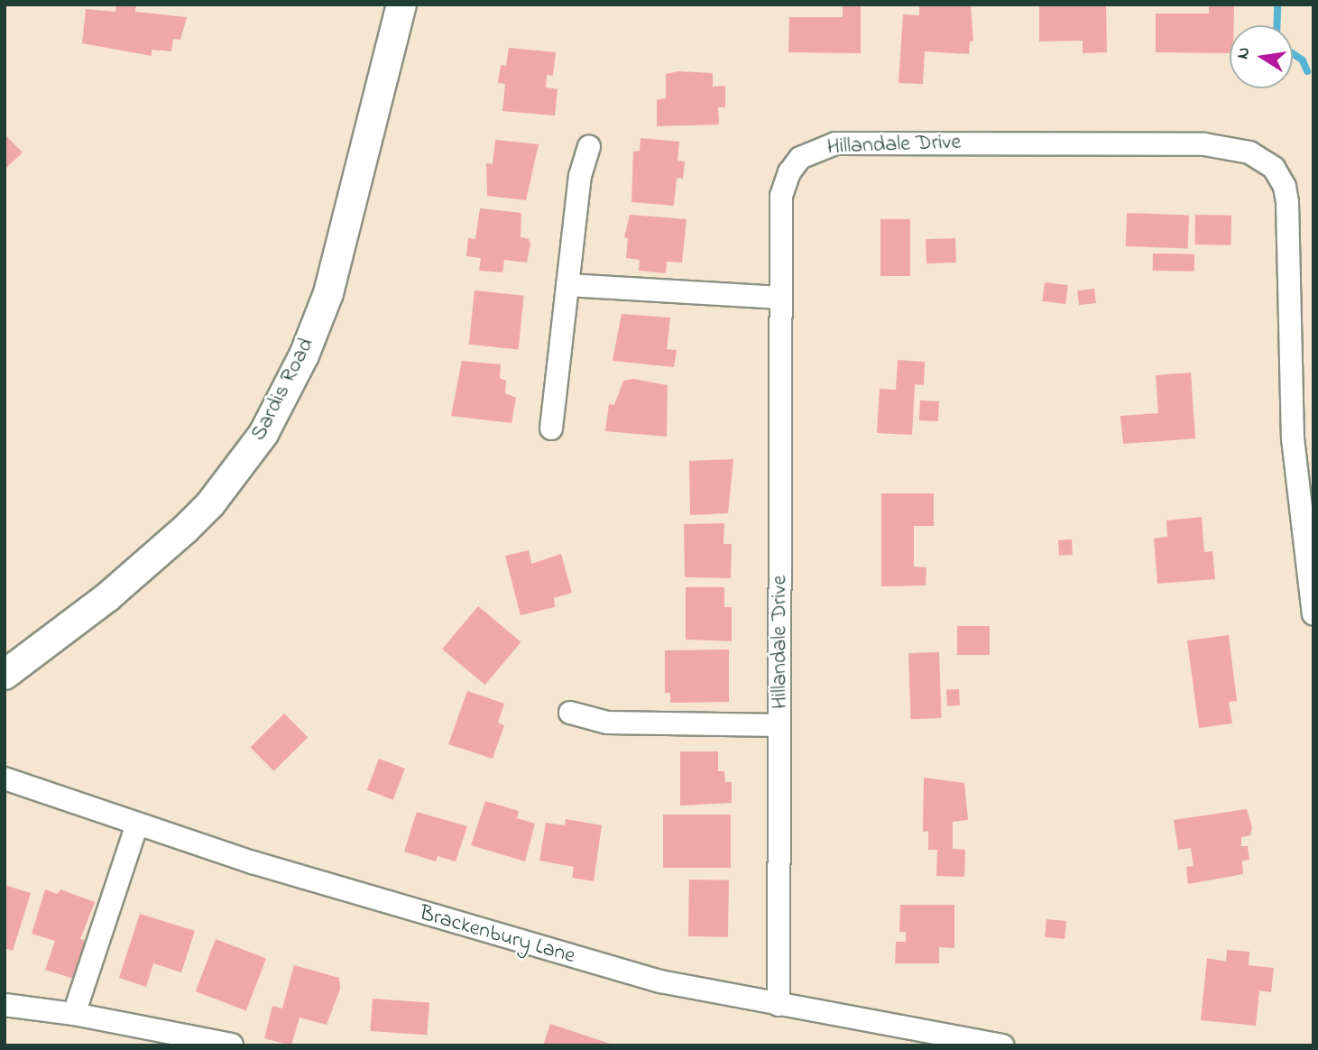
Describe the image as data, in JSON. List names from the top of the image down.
{
  "streets": {
    "main road": ["Sardis Road"],
    "street": ["Hillandale Drive", "Brackenbury Lane"]
  },
  "crossings": [
    ["Hillandale Drive", "Brackenbury Lane"]
  ],
  "north": "left"
}
